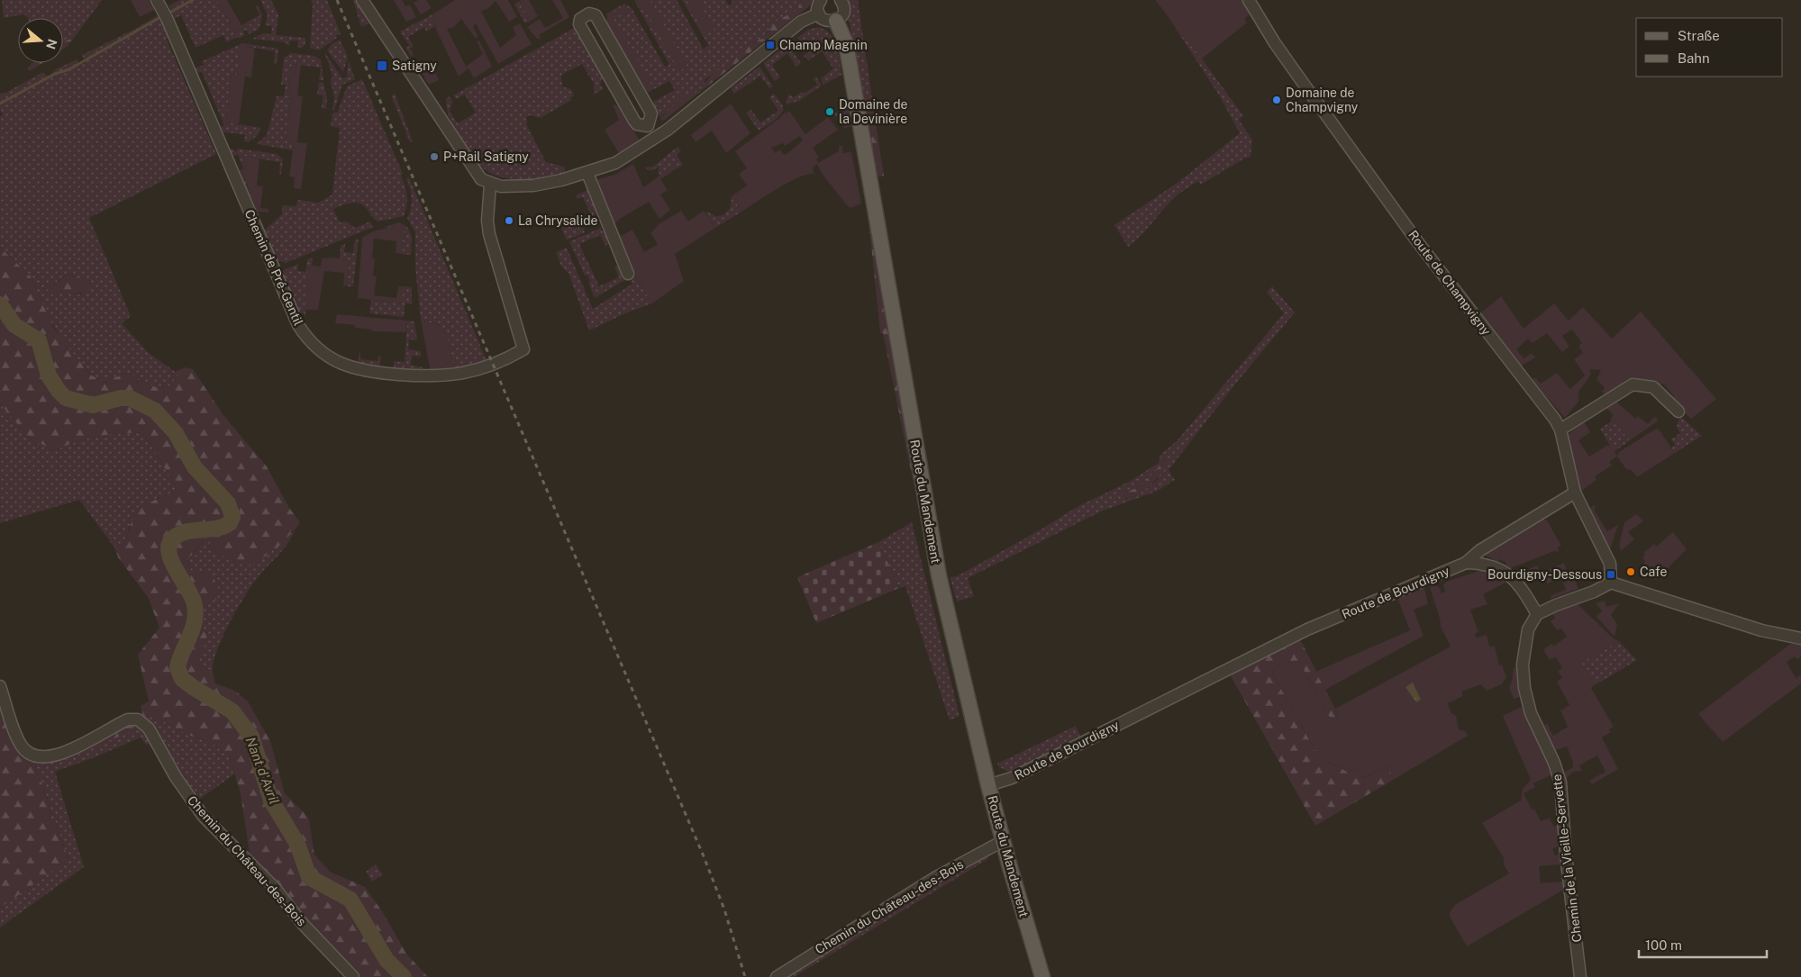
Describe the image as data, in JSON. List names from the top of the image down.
{
  "streets": {
    "main road": ["Route du Mandement"],
    "street": [
      "Chemin de Pré-Gentil",
      "Route de Champvigny",
      "Route de Bourdigny",
      "Chemin de la Vieille-Servette",
      "Chemin du Château-des-Bois"
    ]
  },
  "crossings": [
    ["Route du Mandement", "Route de Bourdigny"],
    ["Route du Mandement", "Chemin du Château-des-Bois"],
    ["Route de Bourdigny", "Chemin de la Vieille-Servette"]
  ],
  "water": ["Nant d'Avril"],
  "places": {
    "transit": ["Champ Magnin", "Satigny", "Bourdigny-Dessous"],
    "other": [
      "Domaine de Champvigny",
      "Domaine de la Devinière",
      "P+Rail Satigny",
      "La Chrysalide",
      "Cafe"
    ]
  },
  "legend": ["Straße", "Bahn"],
  "scale_bar": "100 m",
  "north": "right"
}
